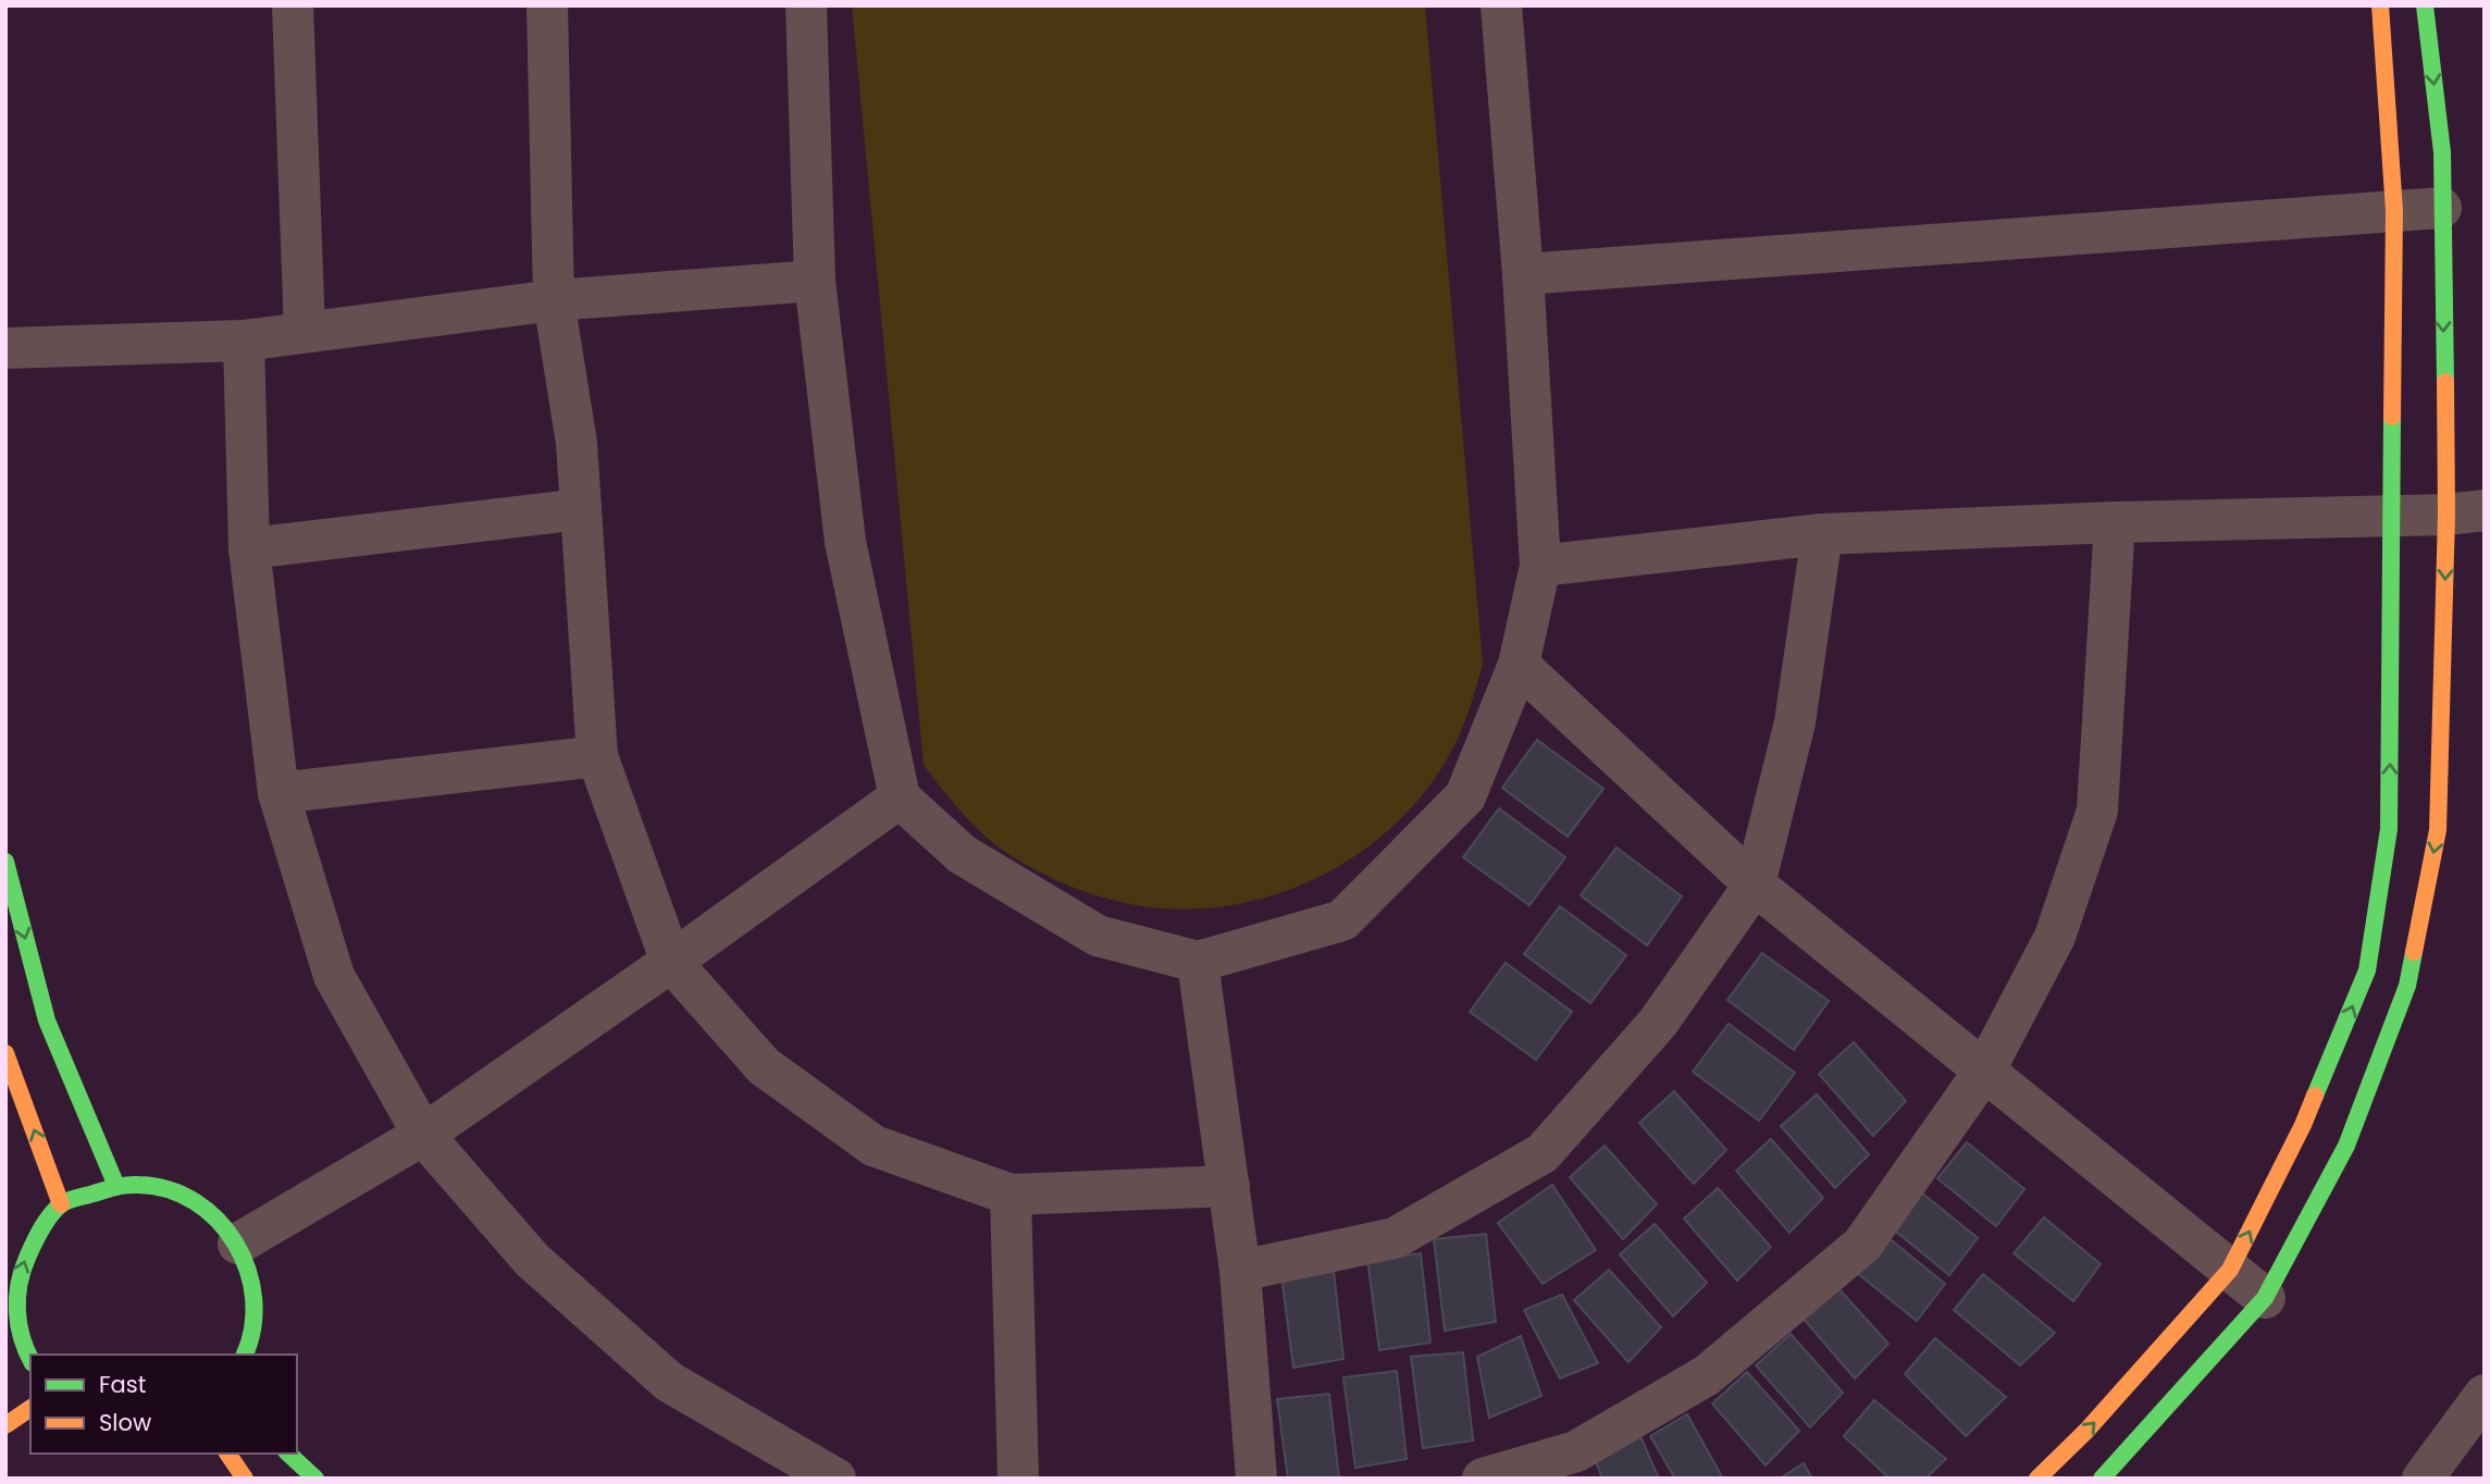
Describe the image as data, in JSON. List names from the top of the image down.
{
  "legend": ["Fast", "Slow"]
}
